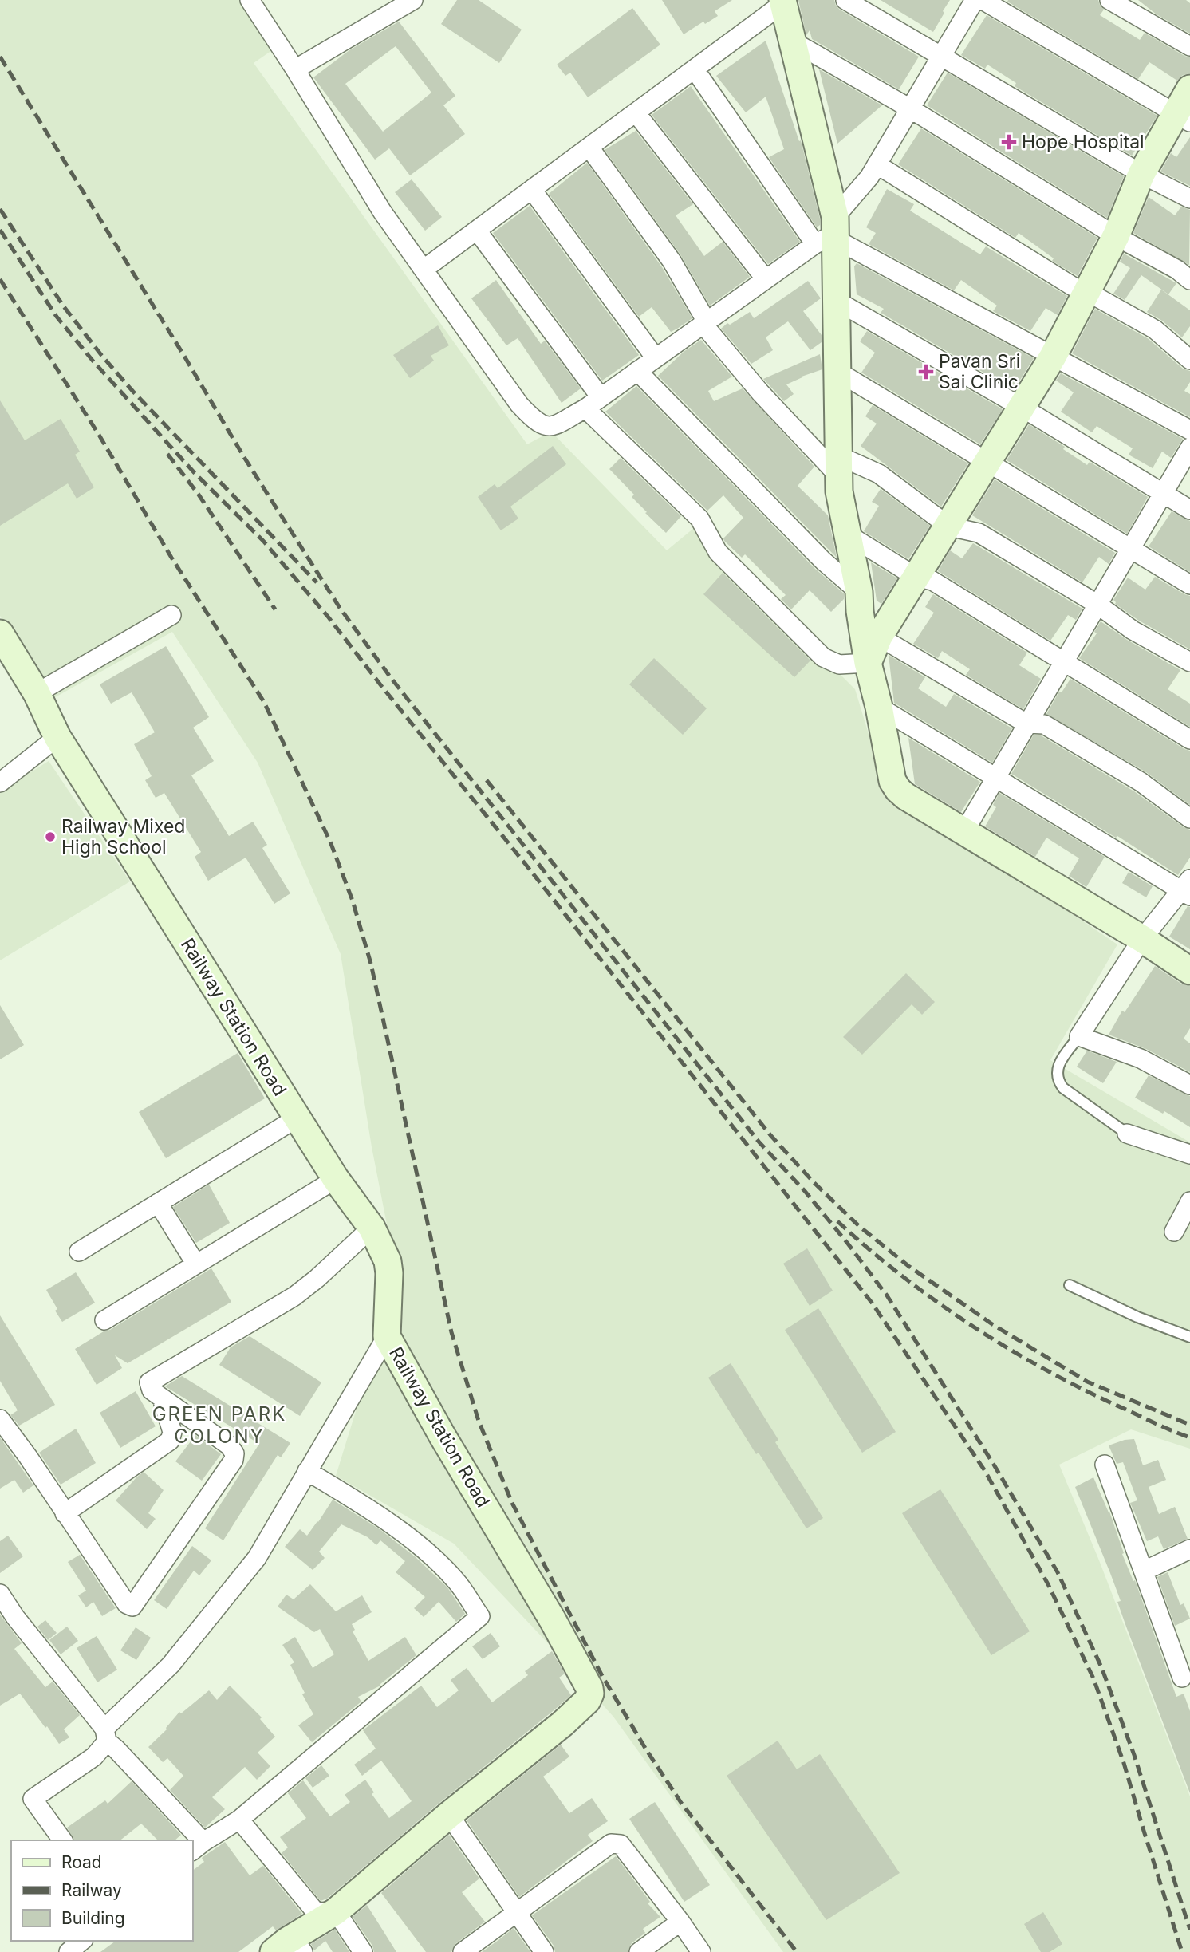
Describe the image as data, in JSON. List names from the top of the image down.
{
  "streets": {
    "street": ["Railway Station Road"]
  },
  "districts": ["GREEN PARK COLONY"],
  "places": {
    "health": ["Hope Hospital", "Pavan Sri Sai Clinic"],
    "other": ["Railway Mixed High School"]
  },
  "legend": ["Road", "Railway", "Building"]
}
